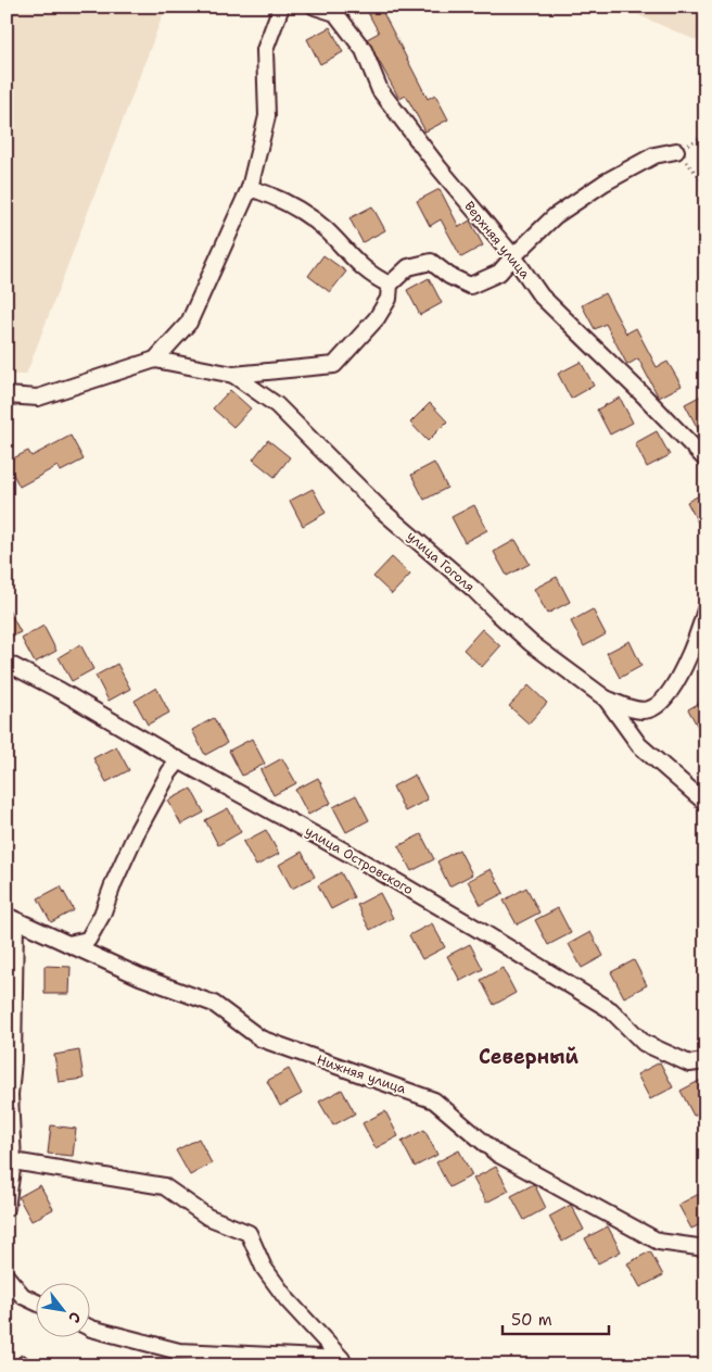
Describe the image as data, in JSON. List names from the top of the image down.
{
  "streets": {
    "street": [
      "Верхняя улица",
      "улица Гоголя",
      "улица Островского",
      "Нижняя улица"
    ]
  },
  "districts": ["Северный"],
  "scale_bar": "50 m",
  "north": "bottom right"
}
